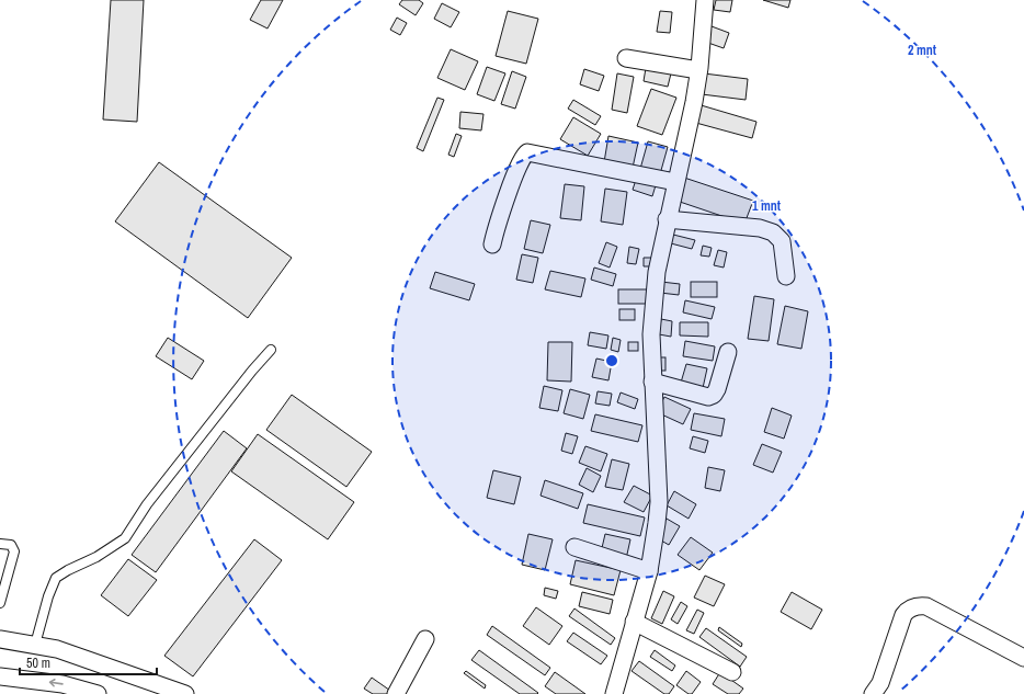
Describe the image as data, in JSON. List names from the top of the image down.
{
  "scale_bar": "50 m",
  "rings": ["2 mnt", "1 mnt"]
}
